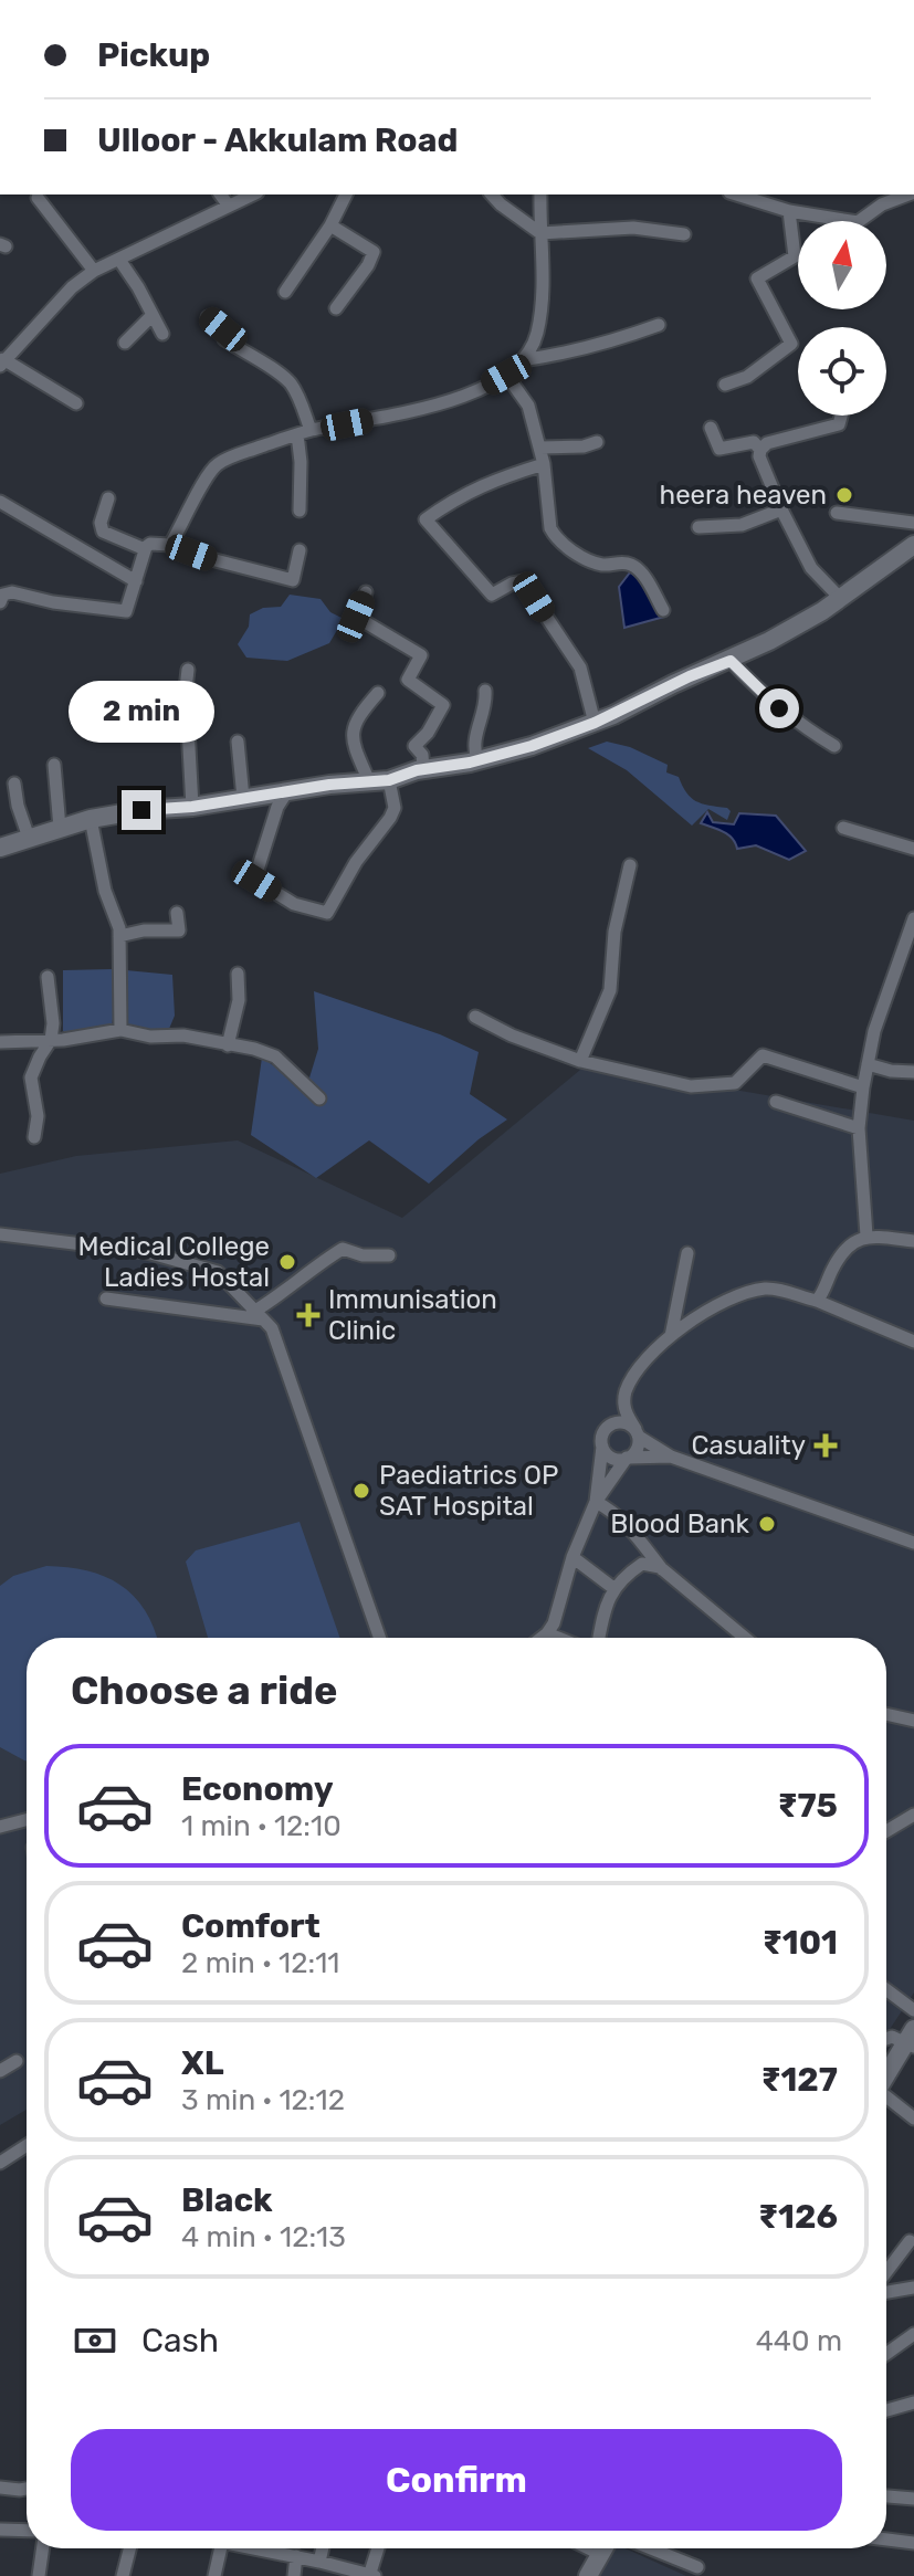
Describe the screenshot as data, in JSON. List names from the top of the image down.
{
  "places": {
    "other": [
      "heera heaven",
      "Medical College Ladies Hostal",
      "Paediatrics OP SAT Hospital",
      "Blood Bank"
    ],
    "health": ["Immunisation Clinic", "Casuality"]
  },
  "north": "top",
  "page": {
    "banner": ["Pickup", "Ulloor - Akkulam Road"],
    "bubble": "2 min",
    "heading": "Choose a ride",
    "list": [
      {
        "name": "Economy",
        "note": "1 min · 12:10",
        "value": "₹75"
      },
      {
        "name": "Comfort",
        "note": "2 min · 12:11",
        "value": "₹101"
      },
      {
        "name": "XL",
        "note": "3 min · 12:12",
        "value": "₹127"
      },
      {
        "name": "Black",
        "note": "4 min · 12:13",
        "value": "₹126"
      }
    ],
    "pay": ["Cash", "440 m"],
    "buttons": "Confirm"
  }
}
